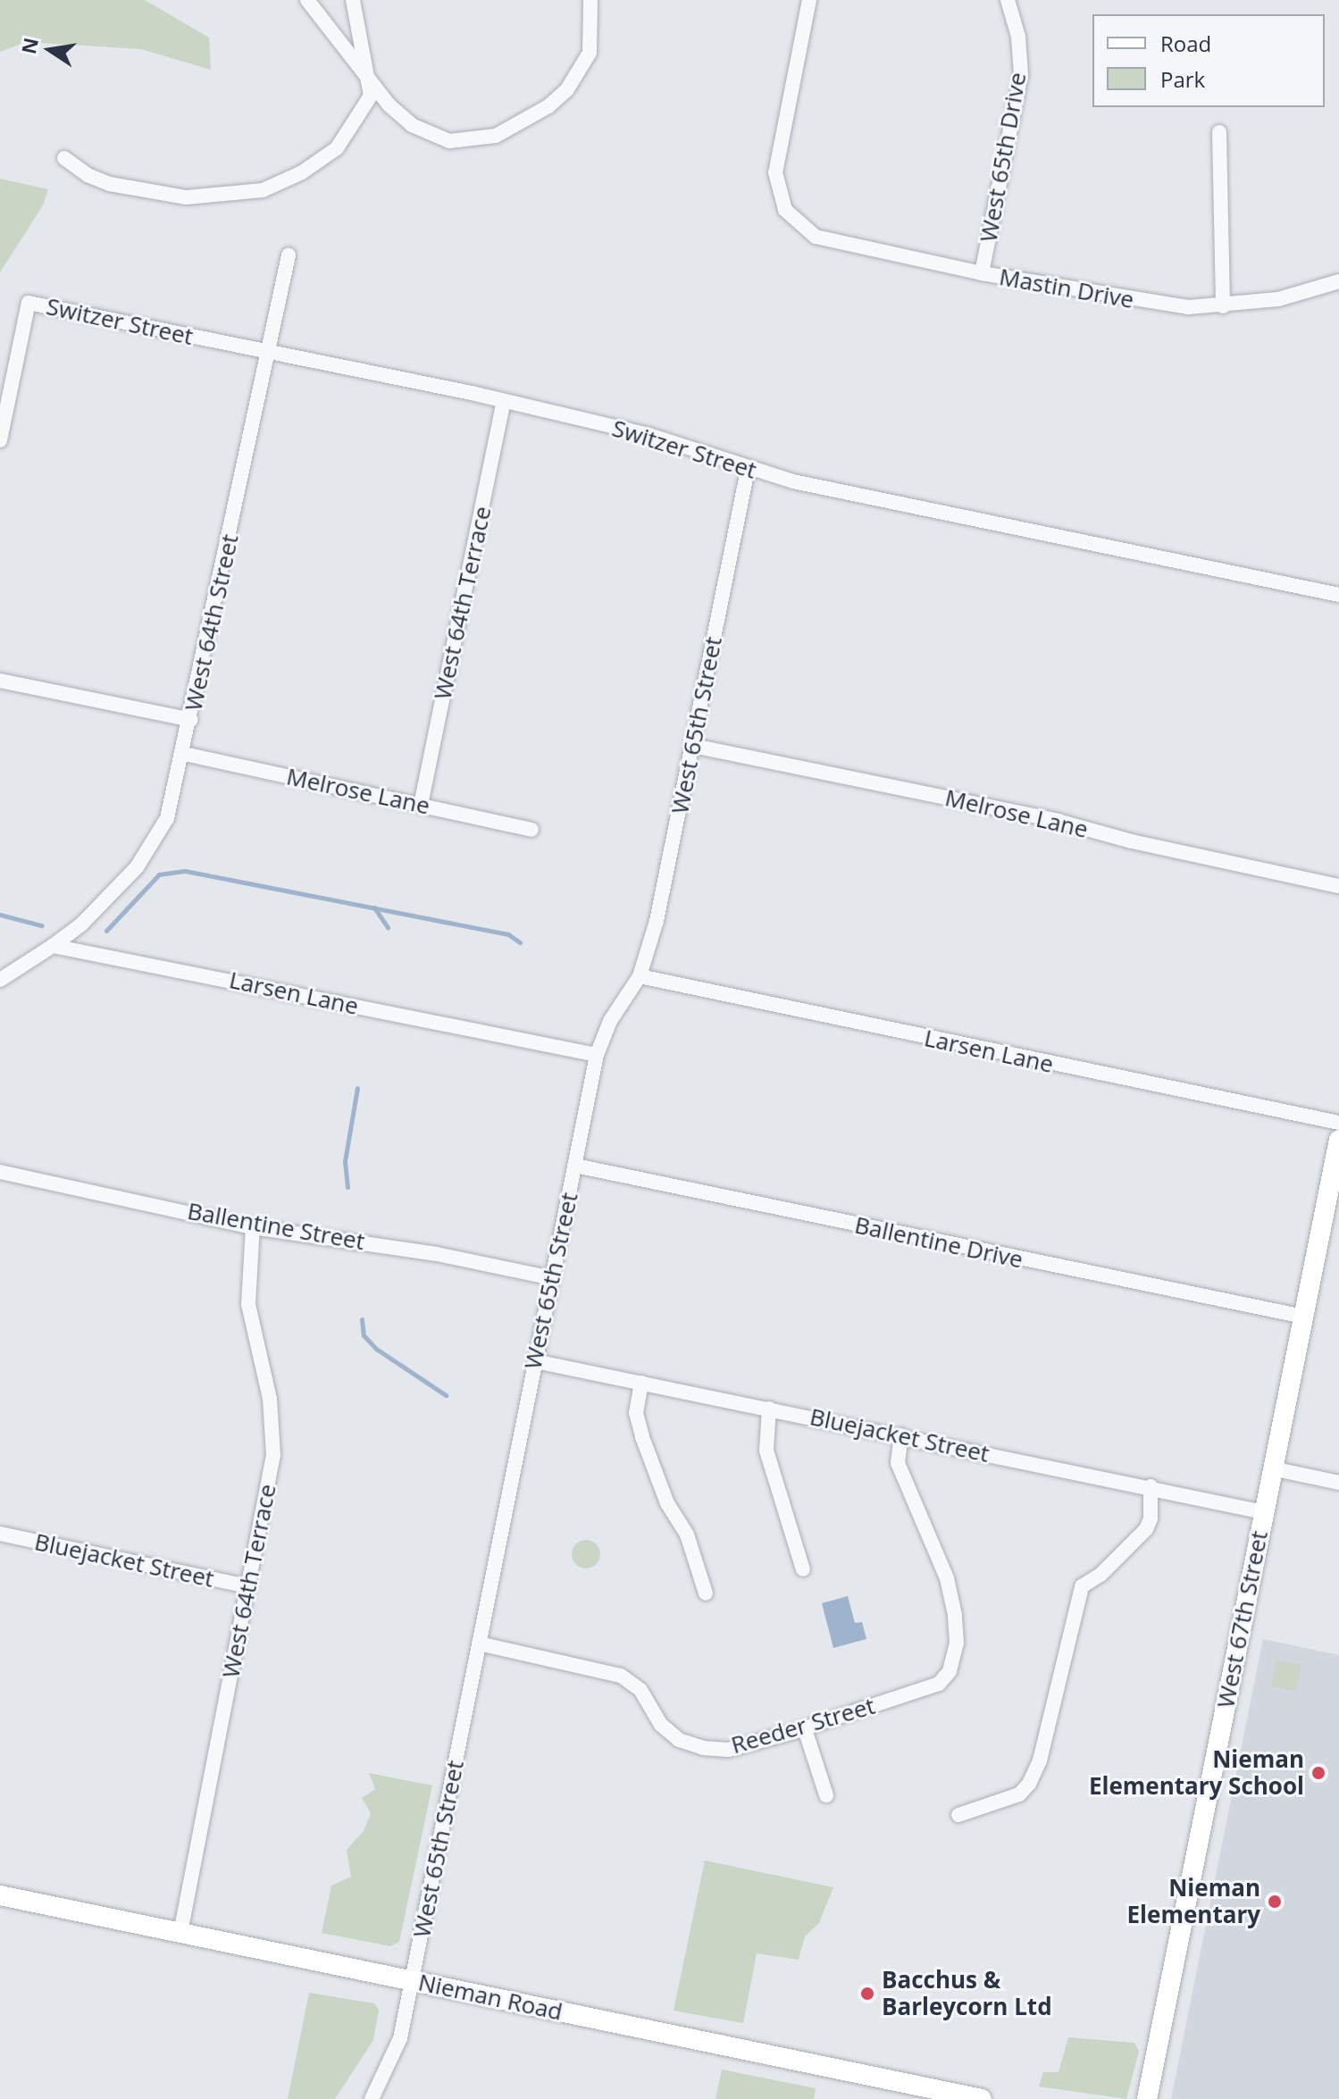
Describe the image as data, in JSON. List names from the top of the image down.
{
  "streets": {
    "main road": ["West 67th Street", "Nieman Road"],
    "street": [
      "West 65th Drive",
      "Mastin Drive",
      "Switzer Street",
      "West 64th Terrace",
      "West 64th Street",
      "West 65th Street",
      "Melrose Lane",
      "Larsen Lane",
      "Ballentine Street",
      "Ballentine Drive",
      "Bluejacket Street",
      "Reeder Street"
    ]
  },
  "crossings": [
    ["West 65th Drive", "Mastin Drive"],
    ["Switzer Street", "West 64th Terrace"],
    ["Switzer Street", "West 64th Street"],
    ["Switzer Street", "West 65th Street"],
    ["West 64th Terrace", "Melrose Lane"],
    ["West 64th Terrace", "Ballentine Street"],
    ["West 64th Terrace", "Bluejacket Street"],
    ["West 64th Terrace", "Nieman Road"],
    ["West 64th Street", "Melrose Lane"],
    ["West 64th Street", "Larsen Lane"],
    ["West 65th Street", "Melrose Lane"],
    ["West 65th Street", "Larsen Lane"],
    ["West 65th Street", "Ballentine Street"],
    ["West 65th Street", "Ballentine Drive"],
    ["West 65th Street", "Bluejacket Street"],
    ["West 65th Street", "Reeder Street"],
    ["West 65th Street", "Nieman Road"],
    ["Ballentine Drive", "West 67th Street"],
    ["Bluejacket Street", "West 67th Street"],
    ["Bluejacket Street", "Reeder Street"]
  ],
  "places": ["Nieman Elementary School", "Nieman Elementary", "Bacchus & Barleycorn Ltd"],
  "legend": ["Road", "Park"],
  "north": "left"
}
